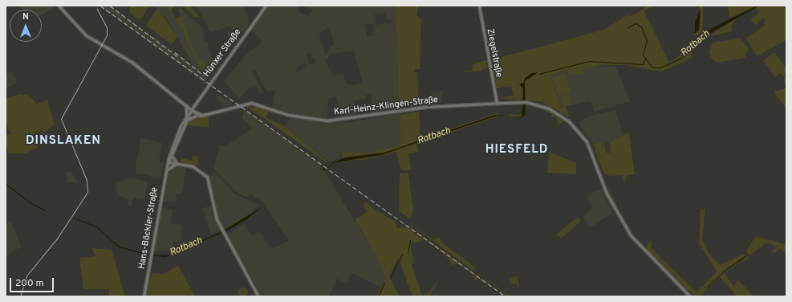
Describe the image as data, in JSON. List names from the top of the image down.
{
  "streets": {
    "main road": [
      "Hünxer Straße",
      "Ziegelstraße",
      "Karl-Heinz-Klingen-Straße",
      "Hans-Böckler-Straße"
    ]
  },
  "crossings": [
    ["Hünxer Straße", "Hans-Böckler-Straße"],
    ["Ziegelstraße", "Karl-Heinz-Klingen-Straße"]
  ],
  "districts": ["DINSLAKEN", "HIESFELD"],
  "water": ["Rotbach"],
  "scale_bar": "200 m",
  "north": "top"
}
